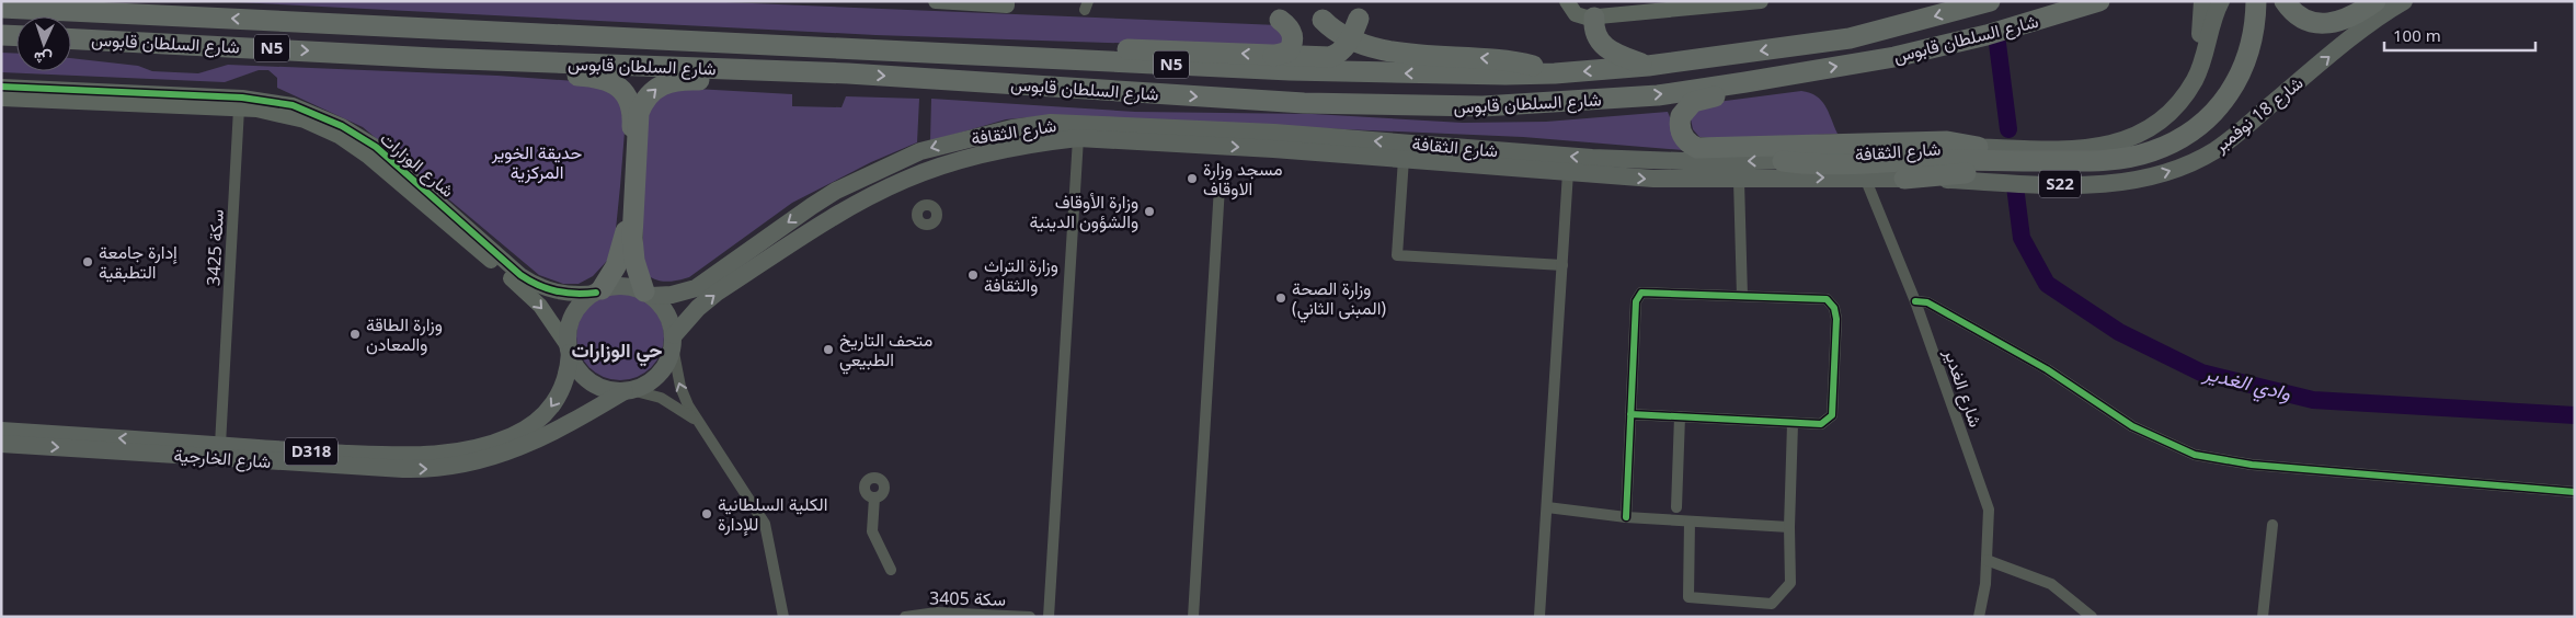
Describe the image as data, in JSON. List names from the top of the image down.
{
  "streets": {
    "highway": ["شارع السلطان قابوس", "N5"],
    "main road": [
      "شارع 18 نوفمبر",
      "شارع الثقافة",
      "S22",
      "D318",
      "شارع الخارجية"
    ],
    "street": [
      "شارع الوزارات",
      "سكة 3425",
      "شارع الغدير",
      "سكة 3405"
    ]
  },
  "crossings": [
    ["شارع 18 نوفمبر", "شارع الثقافة"],
    ["شارع 18 نوفمبر", "شارع الغدير"],
    ["شارع الثقافة", "شارع الوزارات"],
    ["شارع الثقافة", "شارع الغدير"],
    ["شارع الثقافة", "D318"],
    ["شارع الثقافة", "شارع الخارجية"],
    ["شارع الوزارات", "سكة 3425"],
    ["شارع الوزارات", "D318"],
    ["شارع الوزارات", "شارع الخارجية"],
    ["سكة 3425", "شارع الخارجية"],
    ["D318", "شارع الخارجية"]
  ],
  "one_way": ["شارع 18 نوفمبر"],
  "districts": ["حي الوزارات"],
  "water": ["وادي الغدير"],
  "parks": ["حديقة الخوير المركزية"],
  "places": [
    "مسجد وزارة الاوقاف",
    "وزارة الأوقاف والشؤون الدينية",
    "إدارة جامعة التطبقية",
    "وزارة التراث والثقافة",
    "وزارة الصحة (المبنى الثاني)",
    "وزارة الطاقة والمعادن",
    "متحف التاريخ الطبيعي",
    "الكلية السلطانية للإدارة"
  ],
  "scale_bar": "100 m",
  "north": "bottom"
}
